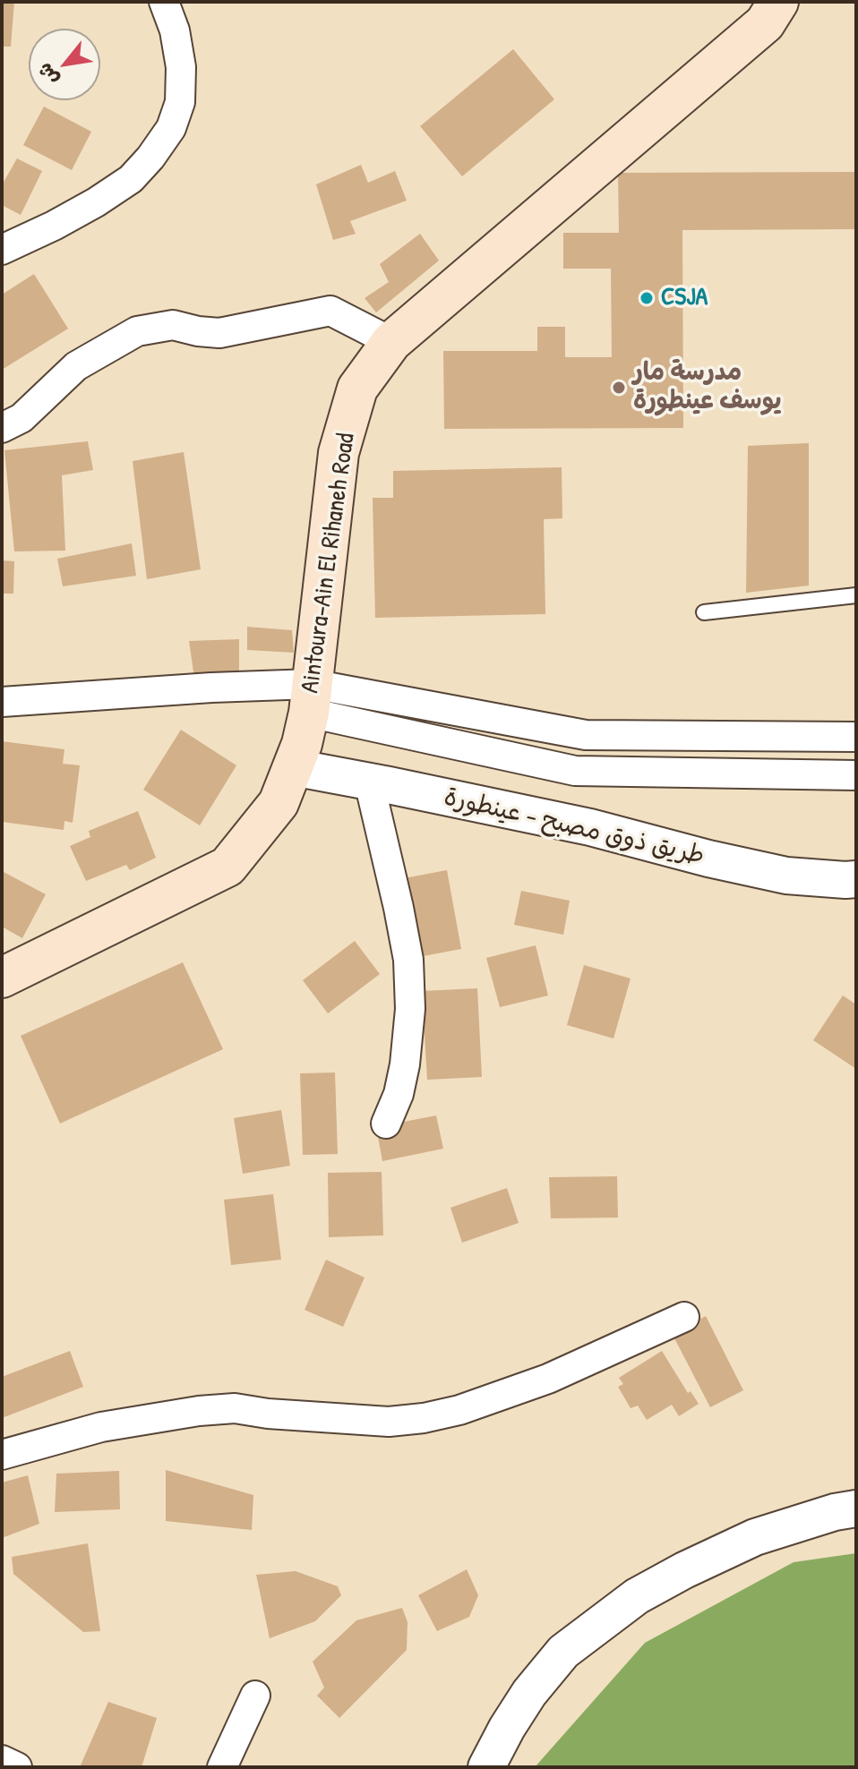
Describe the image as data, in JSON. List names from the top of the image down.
{
  "streets": {
    "main road": ["Aintoura-Ain El Rihaneh Road"],
    "street": ["طريق ذوق مصبح – عينطورة"]
  },
  "crossings": [
    ["Aintoura-Ain El Rihaneh Road", "طريق ذوق مصبح – عينطورة"]
  ],
  "places": ["CSJA", "مدرسة مار يوسف عينطورة"],
  "north": "bottom left"
}
